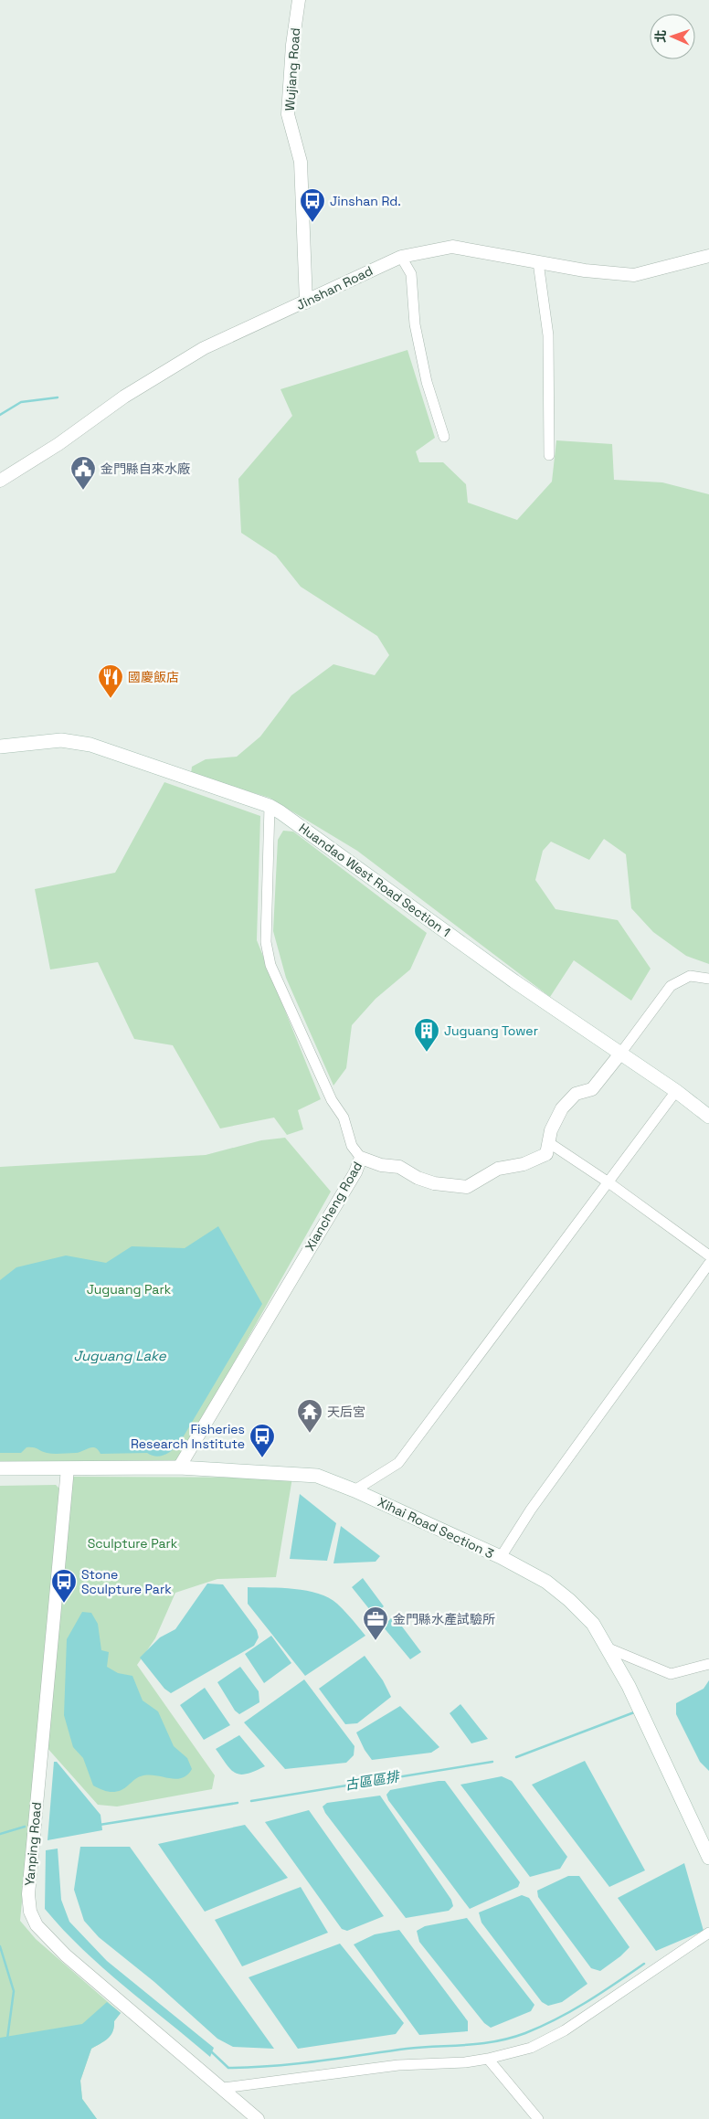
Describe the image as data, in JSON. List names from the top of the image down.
{
  "streets": {
    "main road": ["Huandao West Road Section 1", "Xihai Road Section 3"],
    "street": [
      "Wujiang Road",
      "Jinshan Road",
      "Xiancheng Road",
      "Yanping Road"
    ]
  },
  "crossings": [
    ["Wujiang Road", "Jinshan Road"],
    ["Huandao West Road Section 1", "Xiancheng Road"],
    ["Xiancheng Road", "Xihai Road Section 3"],
    ["Xihai Road Section 3", "Yanping Road"]
  ],
  "water": ["Juguang Lake", "古區區排"],
  "parks": ["Juguang Park", "Sculpture Park"],
  "places": {
    "bus stop": ["Jinshan Rd.", "Fisheries Research Institute", "Stone Sculpture Park"],
    "public building": ["金門縣自來水廠"],
    "restaurant": ["國慶飯店"],
    "building": ["Juguang Tower"],
    "temple": ["天后宮"],
    "office": ["金門縣水產試驗所"]
  },
  "north": "left"
}
